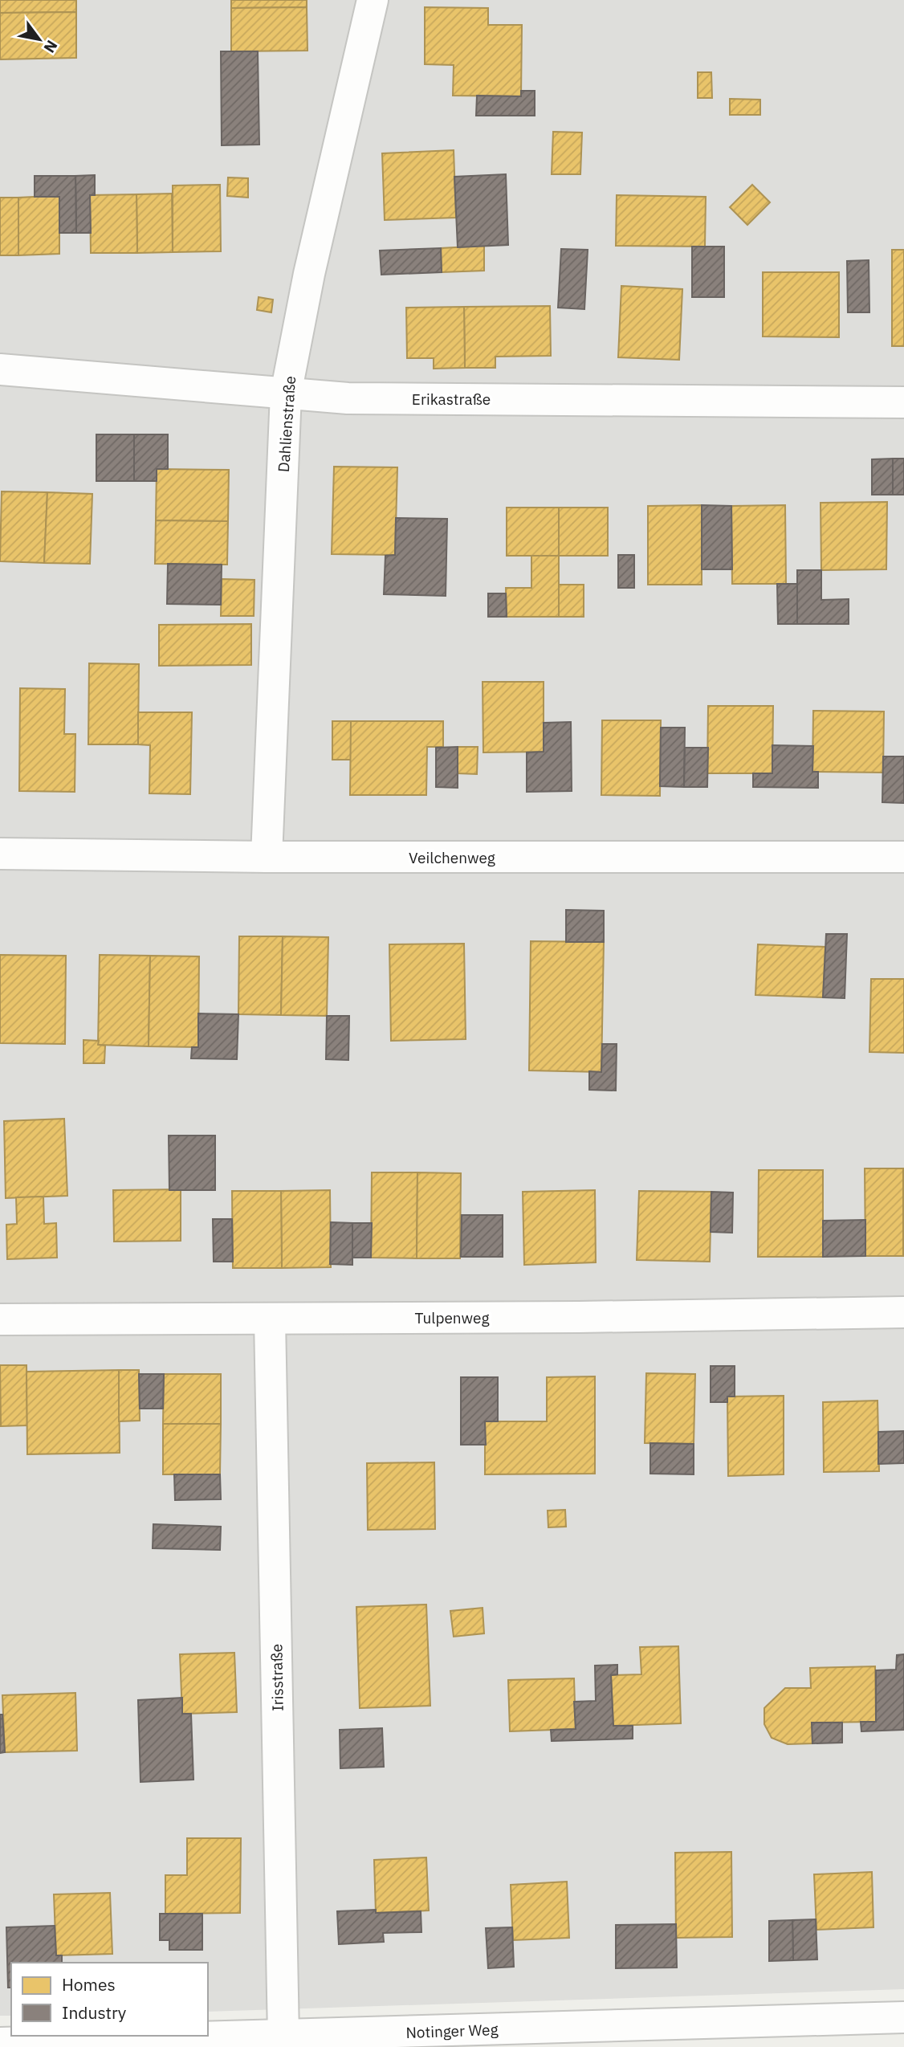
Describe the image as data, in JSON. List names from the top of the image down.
{
  "streets": {
    "street": [
      "Erikastraße",
      "Dahlienstraße",
      "Veilchenweg",
      "Tulpenweg",
      "Irisstraße",
      "Notinger Weg"
    ]
  },
  "crossings": [
    ["Erikastraße", "Dahlienstraße"],
    ["Dahlienstraße", "Veilchenweg"],
    ["Tulpenweg", "Irisstraße"],
    ["Irisstraße", "Notinger Weg"]
  ],
  "legend": ["Homes", "Industry"],
  "north": "bottom right"
}
